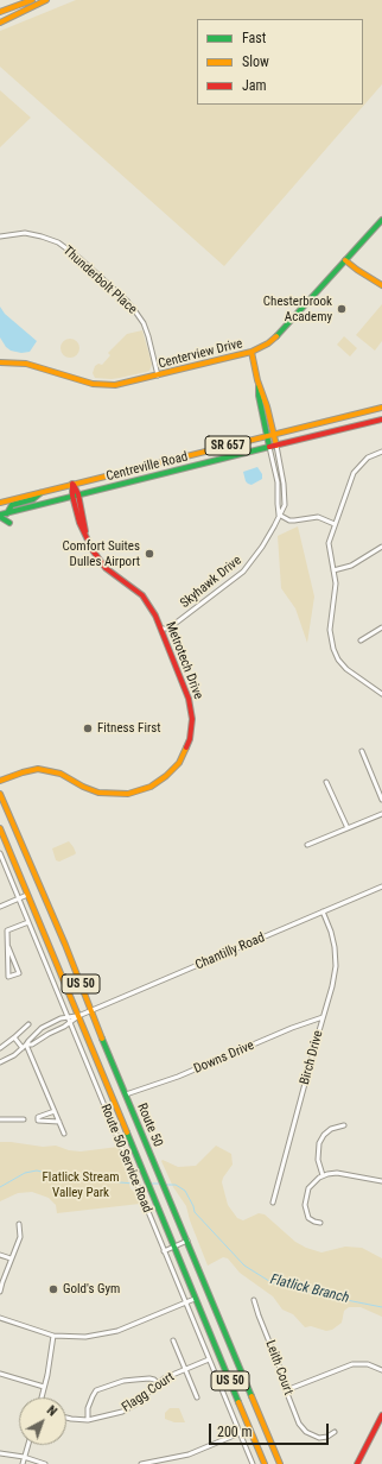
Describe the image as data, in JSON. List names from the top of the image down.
{
  "streets": {
    "main road": [
      "Centerview Drive",
      "SR 657",
      "Centreville Road",
      "Skyhawk Drive",
      "Metrotech Drive",
      "US 50",
      "Route 50"
    ],
    "street": [
      "Thunderbolt Place",
      "Chantilly Road",
      "Downs Drive",
      "Birch Drive",
      "Route 50 Service Road",
      "Leith Court",
      "Flagg Court"
    ]
  },
  "crossings": [
    ["Thunderbolt Place", "Centerview Drive"],
    ["Centerview Drive", "Skyhawk Drive"],
    ["Centreville Road", "Skyhawk Drive"],
    ["Centreville Road", "Metrotech Drive"],
    ["Skyhawk Drive", "Metrotech Drive"],
    ["Chantilly Road", "Birch Drive"],
    ["Chantilly Road", "Route 50"],
    ["Chantilly Road", "Route 50 Service Road"],
    ["Downs Drive", "Birch Drive"],
    ["Downs Drive", "Route 50"],
    ["Route 50 Service Road", "Flagg Court"]
  ],
  "water": ["Flatlick Branch"],
  "parks": ["Flatlick Stream Valley Park"],
  "places": [
    "Chesterbrook Academy",
    "Comfort Suites Dulles Airport",
    "Fitness First",
    "Gold's Gym"
  ],
  "legend": ["Fast", "Slow", "Jam"],
  "scale_bar": "200 m",
  "north": "top right"
}
